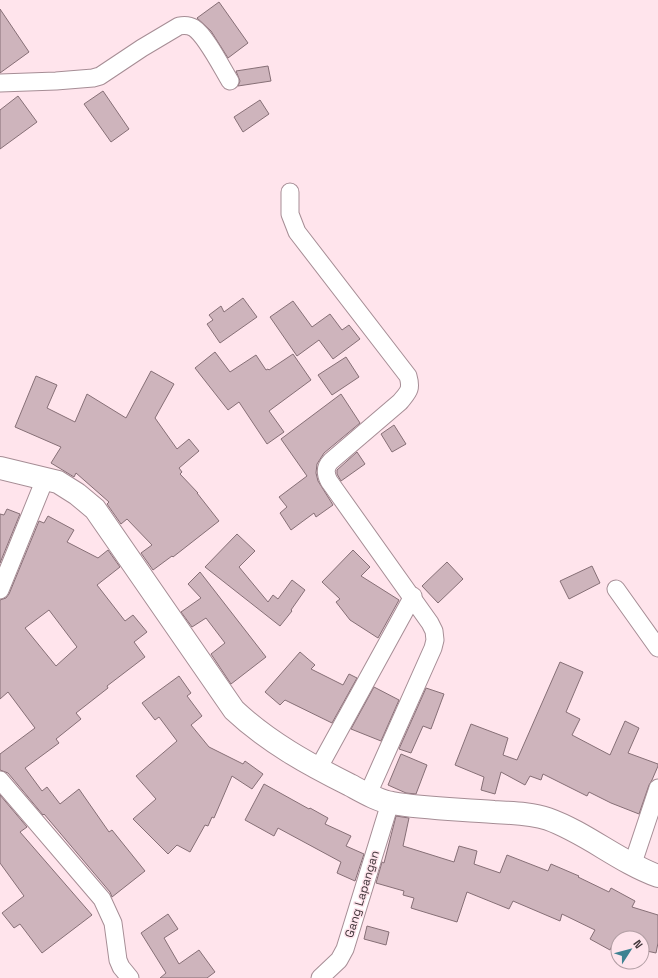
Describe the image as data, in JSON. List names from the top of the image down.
{
  "streets": {
    "street": ["Gang Lapangan"]
  },
  "north": "top right"
}
